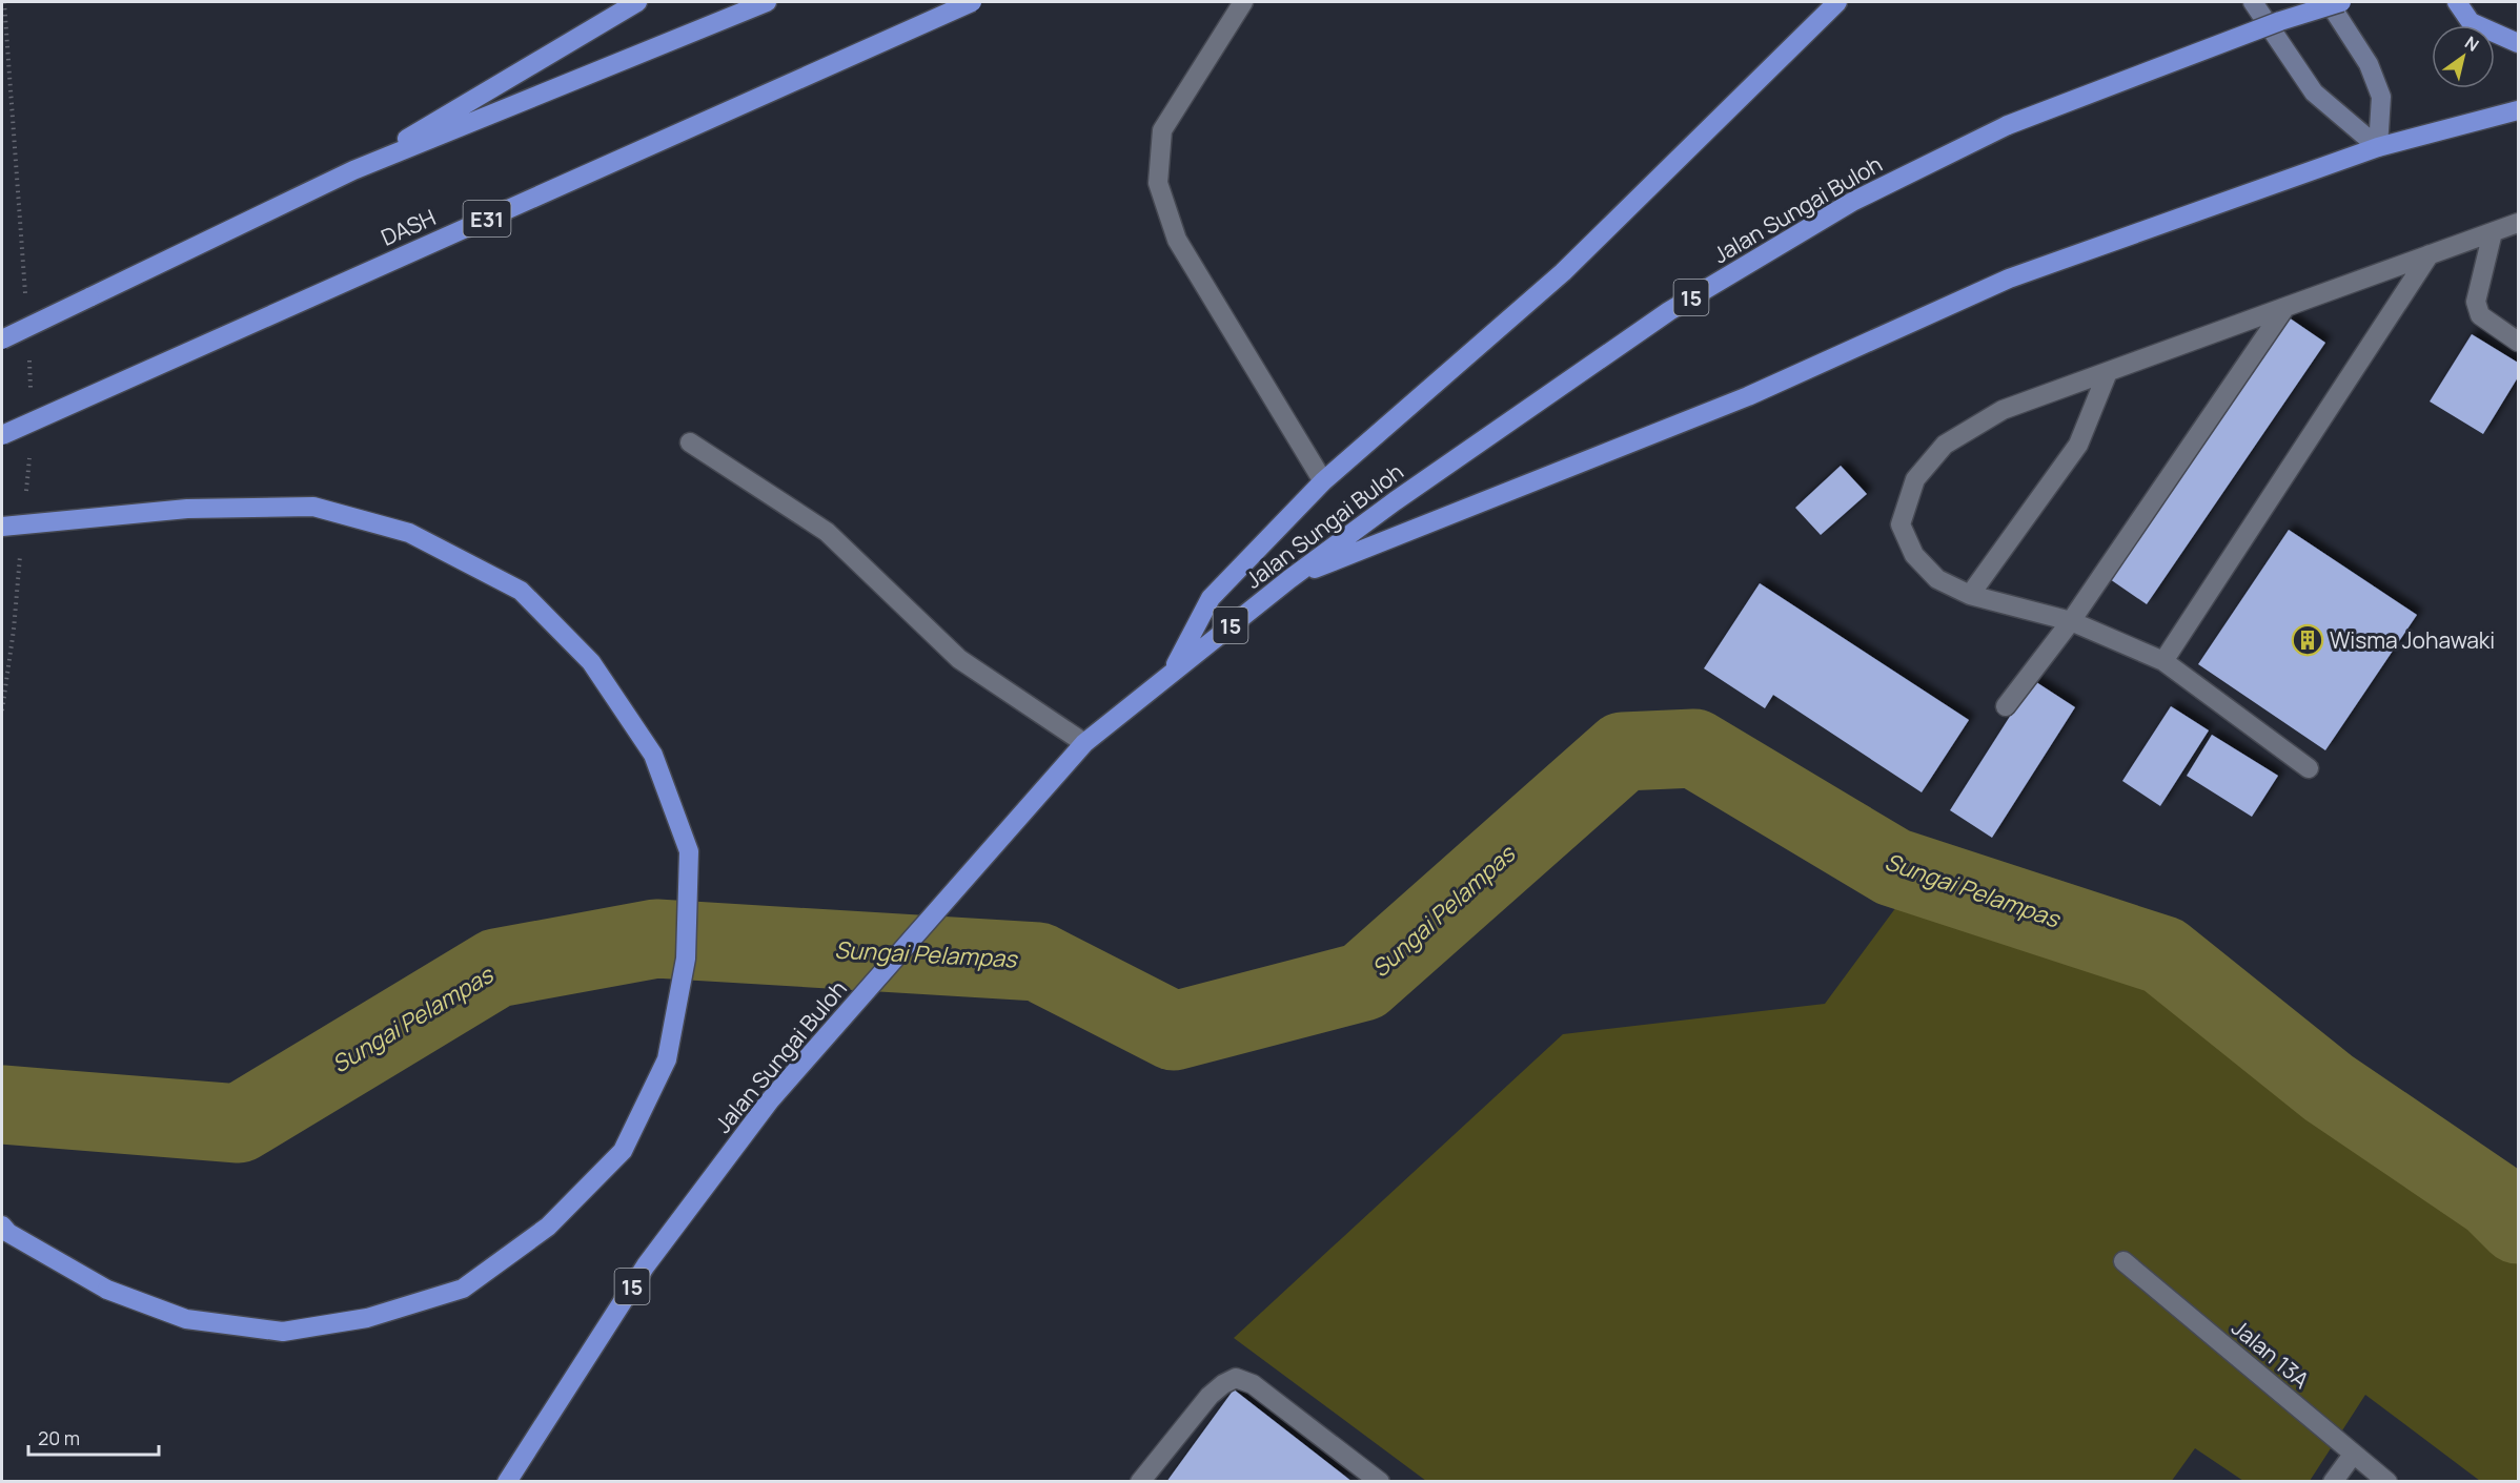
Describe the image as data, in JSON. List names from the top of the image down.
{
  "streets": {
    "highway": [
      "Jalan Sungai Buloh",
      "E31",
      "DASH",
      "15"
    ],
    "street": ["Jalan 13A"]
  },
  "water": ["Sungai Pelampas"],
  "places": {
    "building": ["Wisma Johawaki"]
  },
  "scale_bar": "20 m",
  "north": "top right"
}
